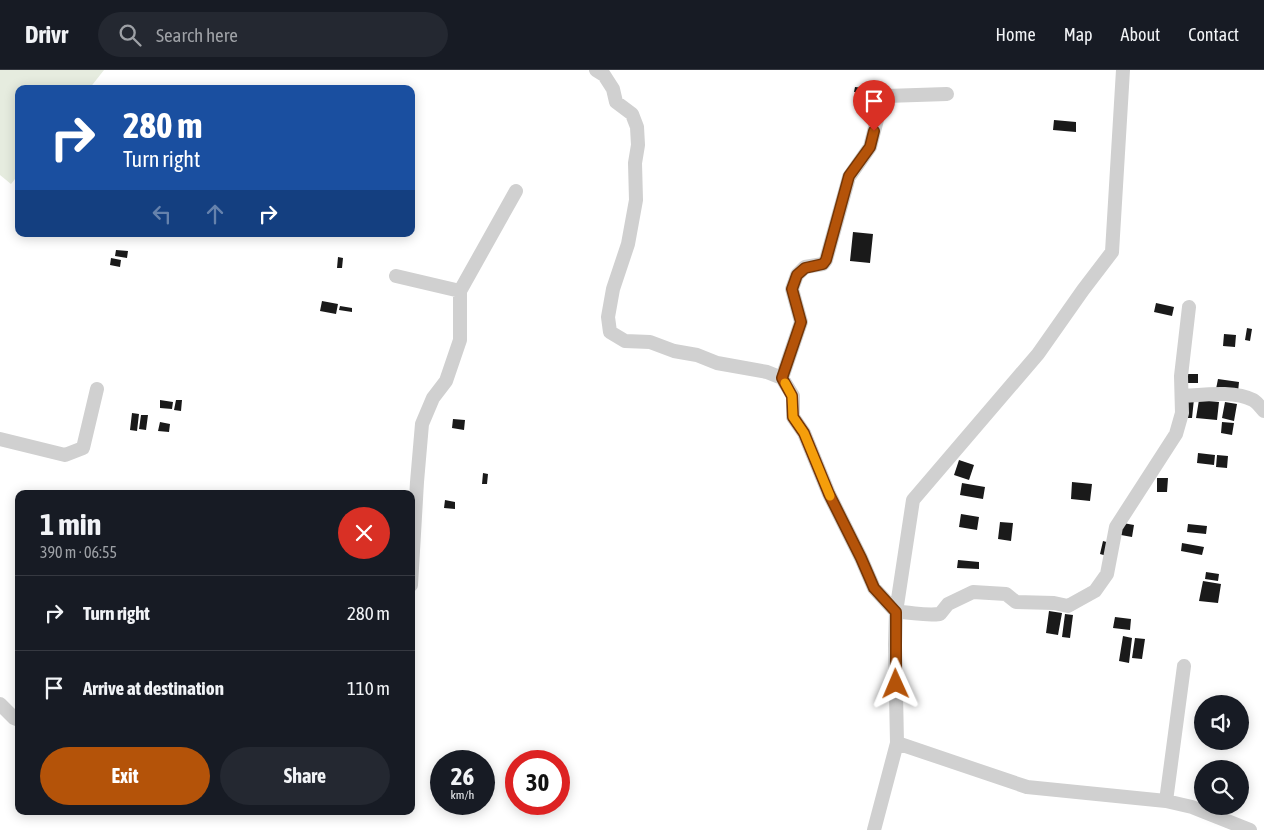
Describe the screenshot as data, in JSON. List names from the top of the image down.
{
  "page": {
    "header": "Drivr",
    "search": "Search here",
    "nav": [
      "Home",
      "Map",
      "About",
      "Contact"
    ],
    "turn": ["280 m", "Turn right"],
    "heading": ["1 min", "390 m · 06:55"],
    "list": [
      {
        "name": "Turn right",
        "value": "280 m"
      },
      {
        "name": "Arrive at destination",
        "value": "110 m"
      }
    ],
    "buttons": ["Exit", "Share"],
    "speed": "26 km/h",
    "limit": "30"
  }
}
